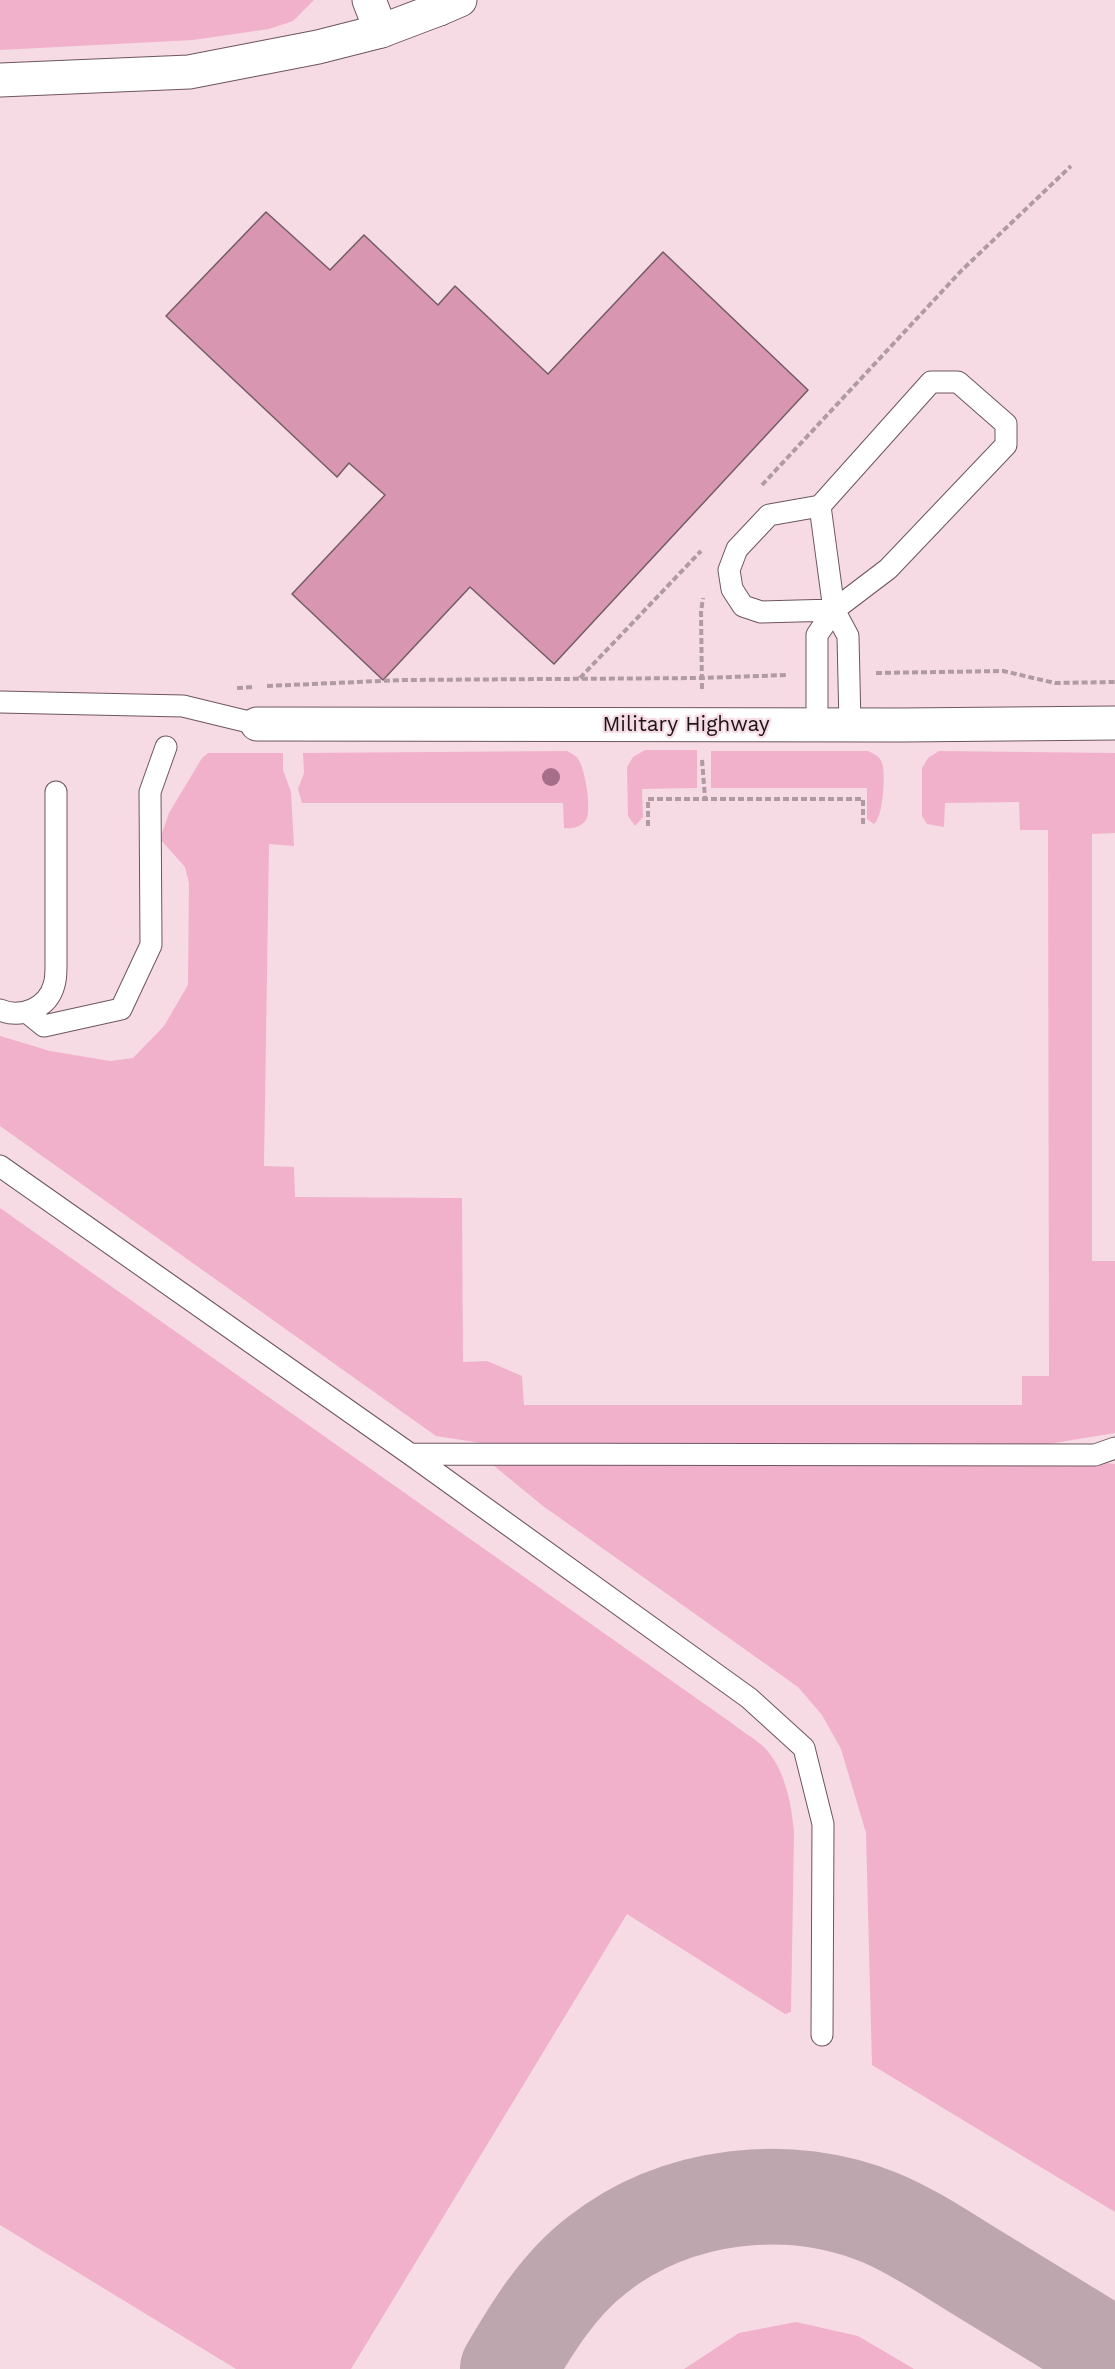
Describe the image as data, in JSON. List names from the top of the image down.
{
  "streets": {
    "main road": ["Military Highway"]
  }
}
